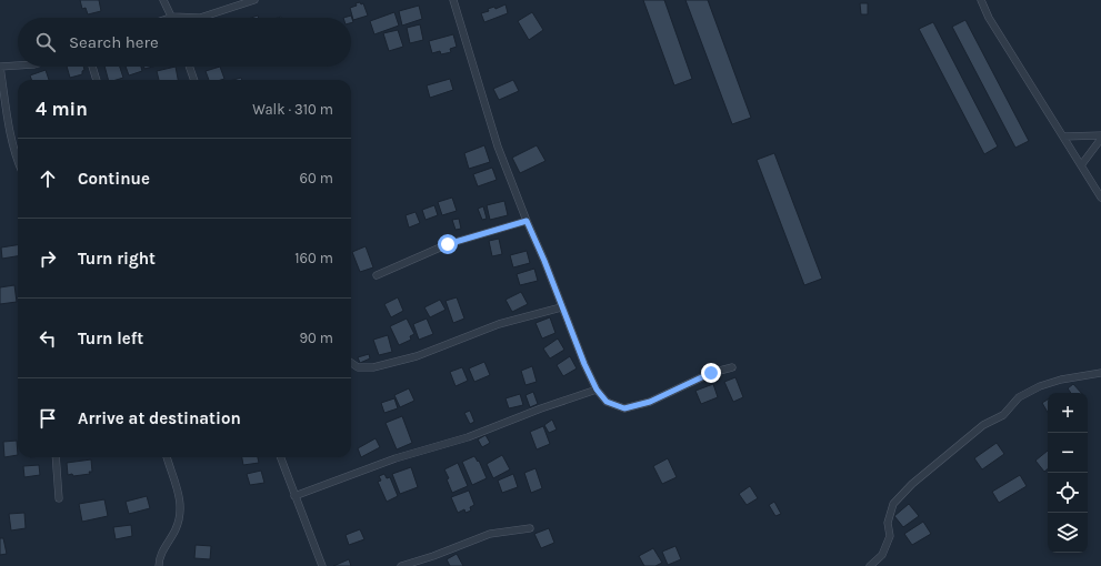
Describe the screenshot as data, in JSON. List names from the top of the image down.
{
  "page": {
    "search": "Search here",
    "heading": ["4 min", "Walk · 310 m"],
    "list": [
      ["Continue", "60 m"],
      ["Turn right", "160 m"],
      ["Turn left", "90 m"],
      "Arrive at destination"
    ],
    "map_buttons": ["+", "−"]
  }
}
